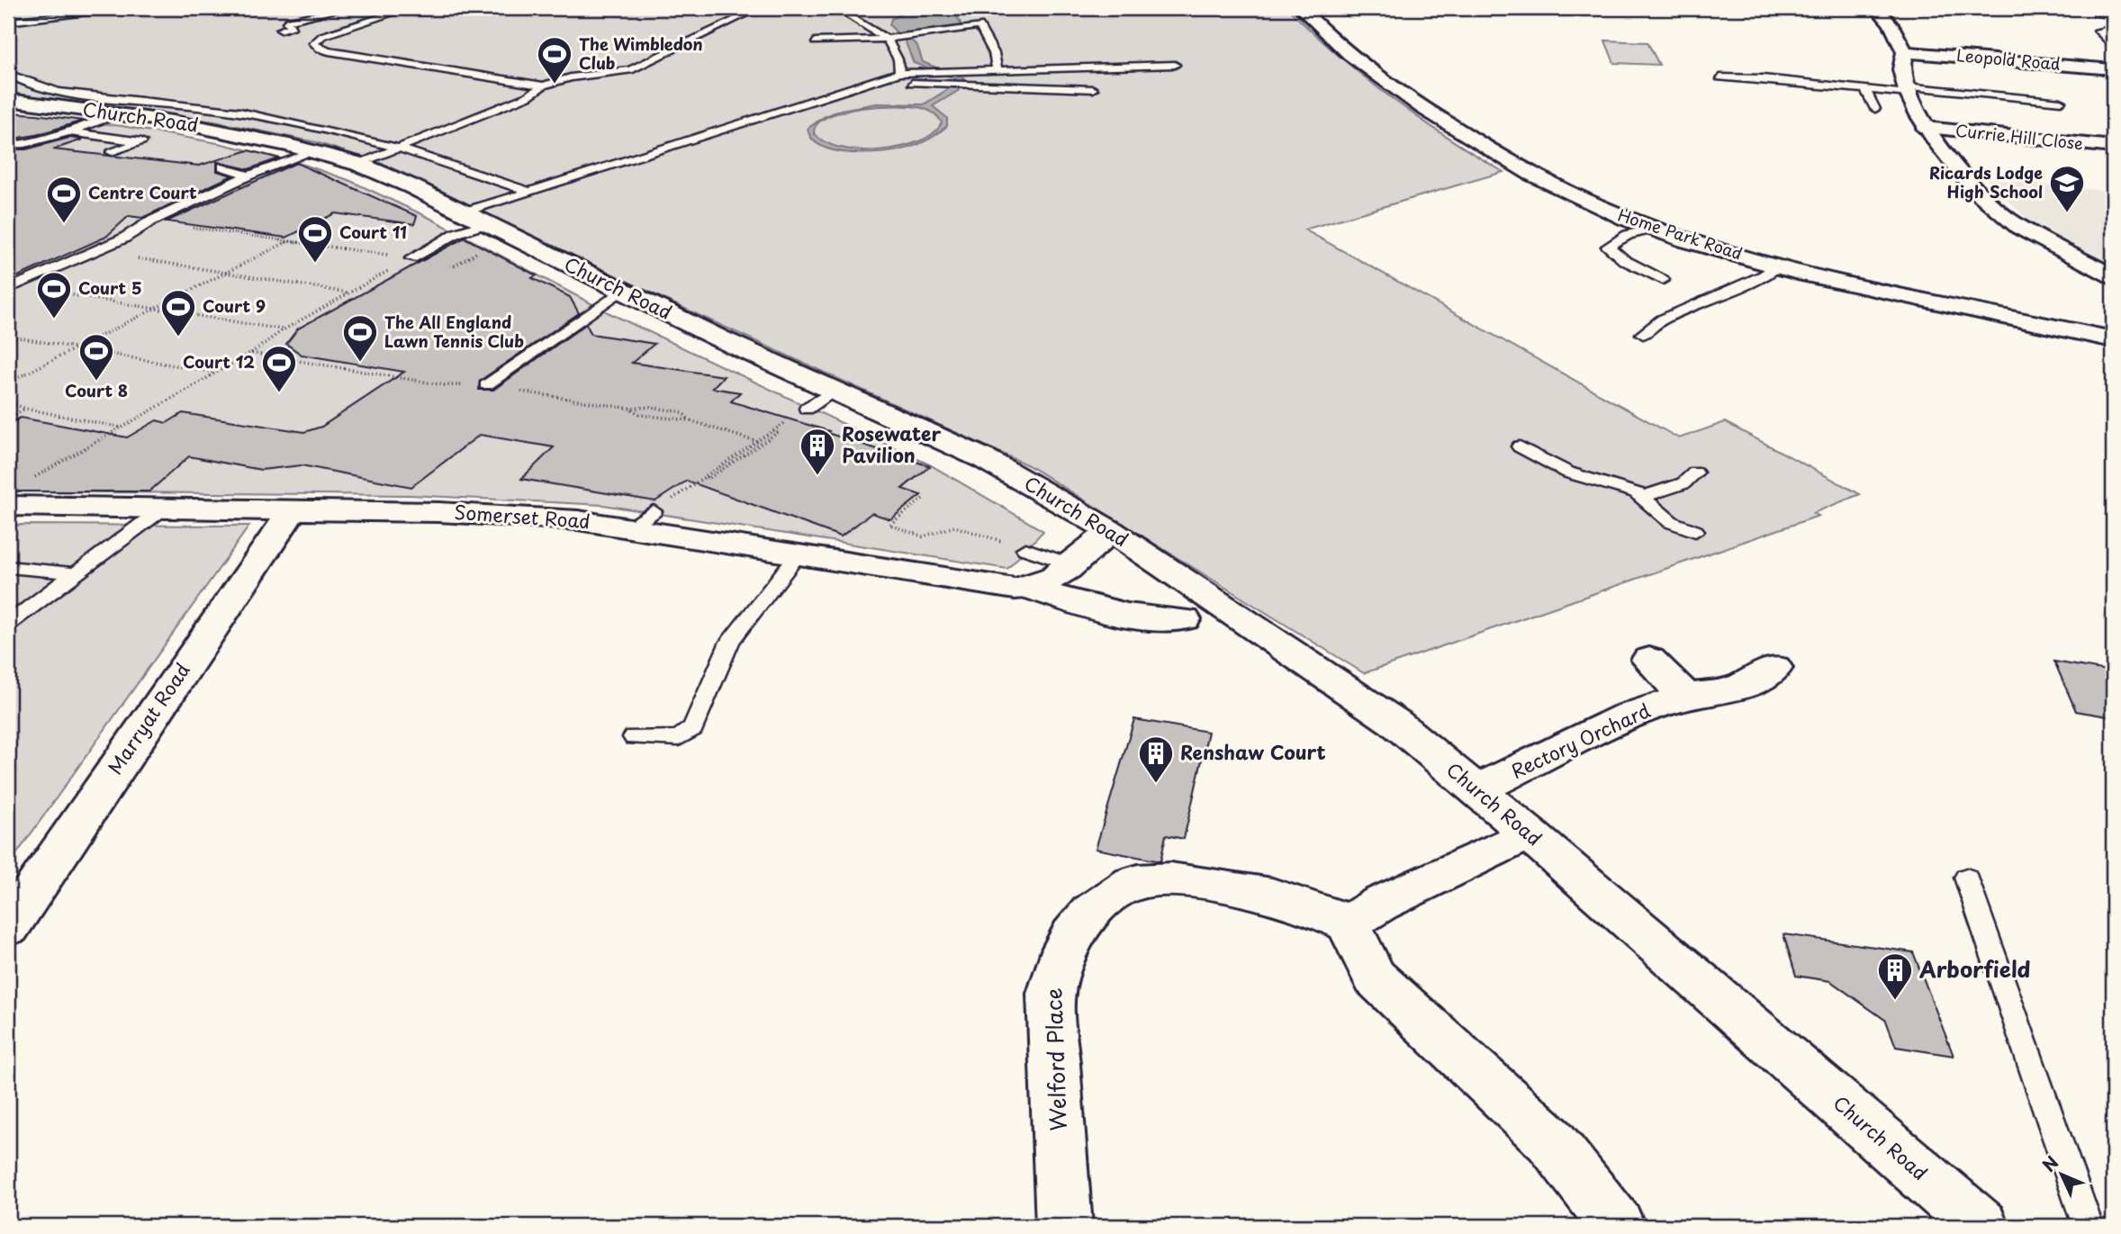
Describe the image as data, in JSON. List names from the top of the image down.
{
  "streets": {
    "street": [
      "Leopold Road",
      "Church Road",
      "Currie Hill Close",
      "Home Park Road",
      "Somerset Road",
      "Marryat Road",
      "Rectory Orchard",
      "Welford Place"
    ]
  },
  "crossings": [
    ["Church Road", "Rectory Orchard"],
    ["Somerset Road", "Marryat Road"]
  ],
  "places": {
    "sports": [
      "The Wimbledon Club",
      "Centre Court",
      "Court 11",
      "Court 5",
      "Court 9",
      "The All England Lawn Tennis Club",
      "Court 8",
      "Court 12"
    ],
    "school or university": ["Ricards Lodge High School"],
    "building": ["Rosewater Pavilion", "Renshaw Court", "Arborfield"]
  },
  "north": "top left"
}
